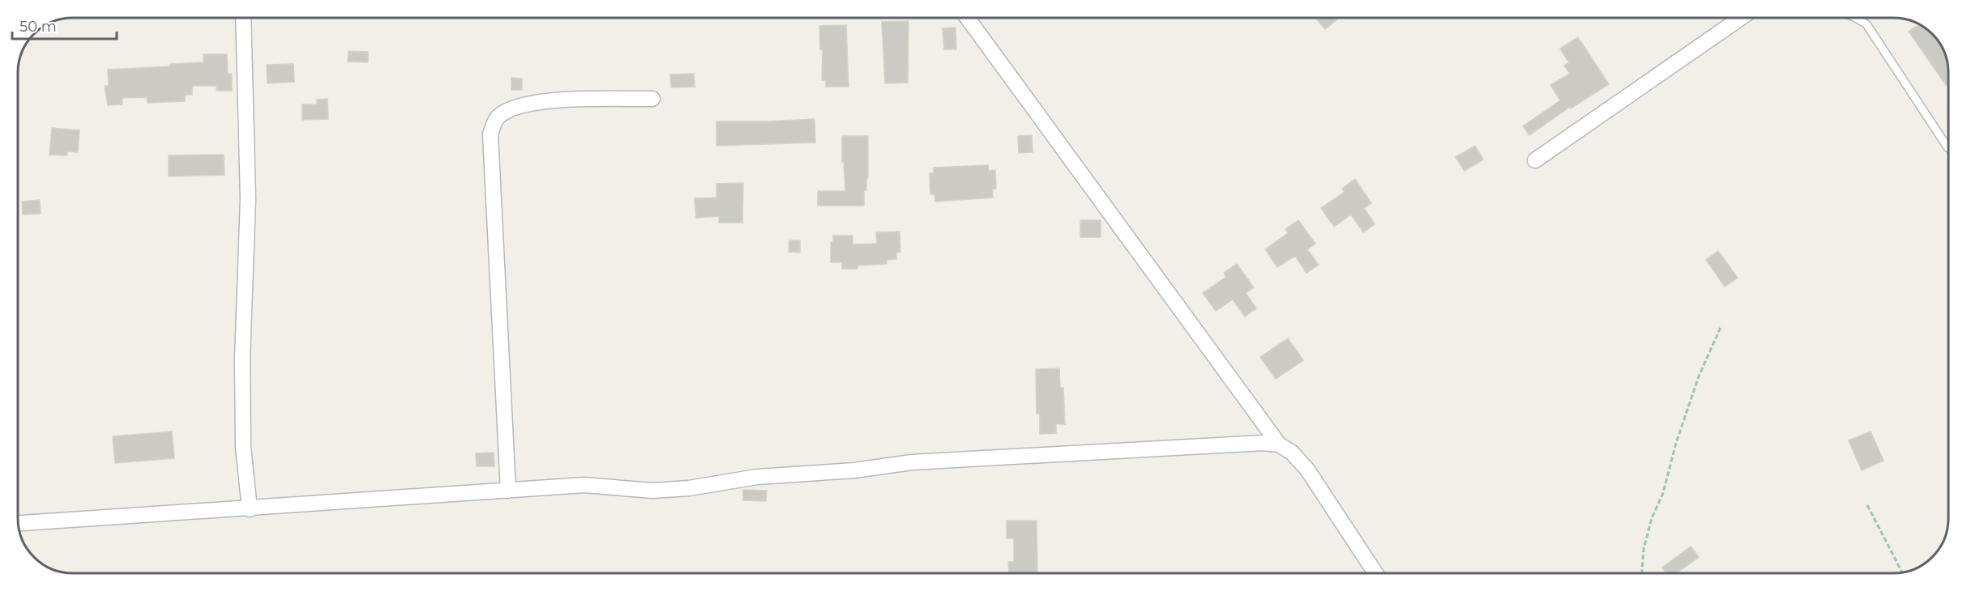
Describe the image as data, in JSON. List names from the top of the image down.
{
  "scale_bar": "50 m"
}
